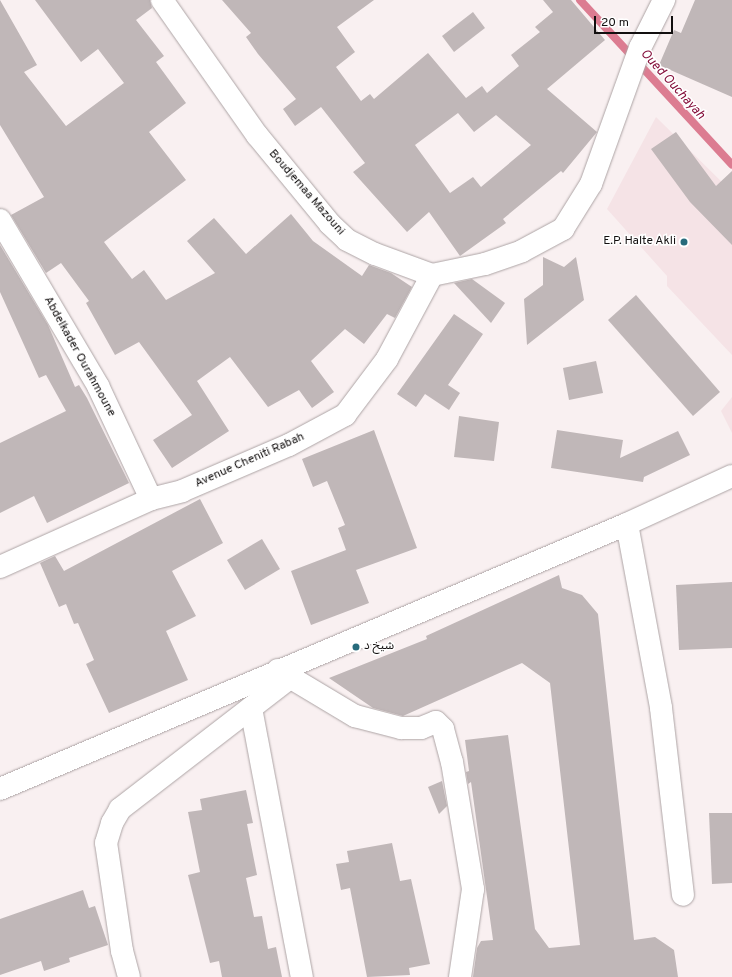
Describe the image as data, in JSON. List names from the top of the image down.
{
  "streets": {
    "street": ["Boudjemaa Mazouni", "Abdelkader Ourahmoune", "Avenue Cheniti Rabah"]
  },
  "crossings": [
    ["Boudjemaa Mazouni", "Avenue Cheniti Rabah"],
    ["Abdelkader Ourahmoune", "Avenue Cheniti Rabah"]
  ],
  "water": ["Oued Ouchayah"],
  "places": ["E.P. Halte Akli", "شيخ د"],
  "scale_bar": "20 m"
}
